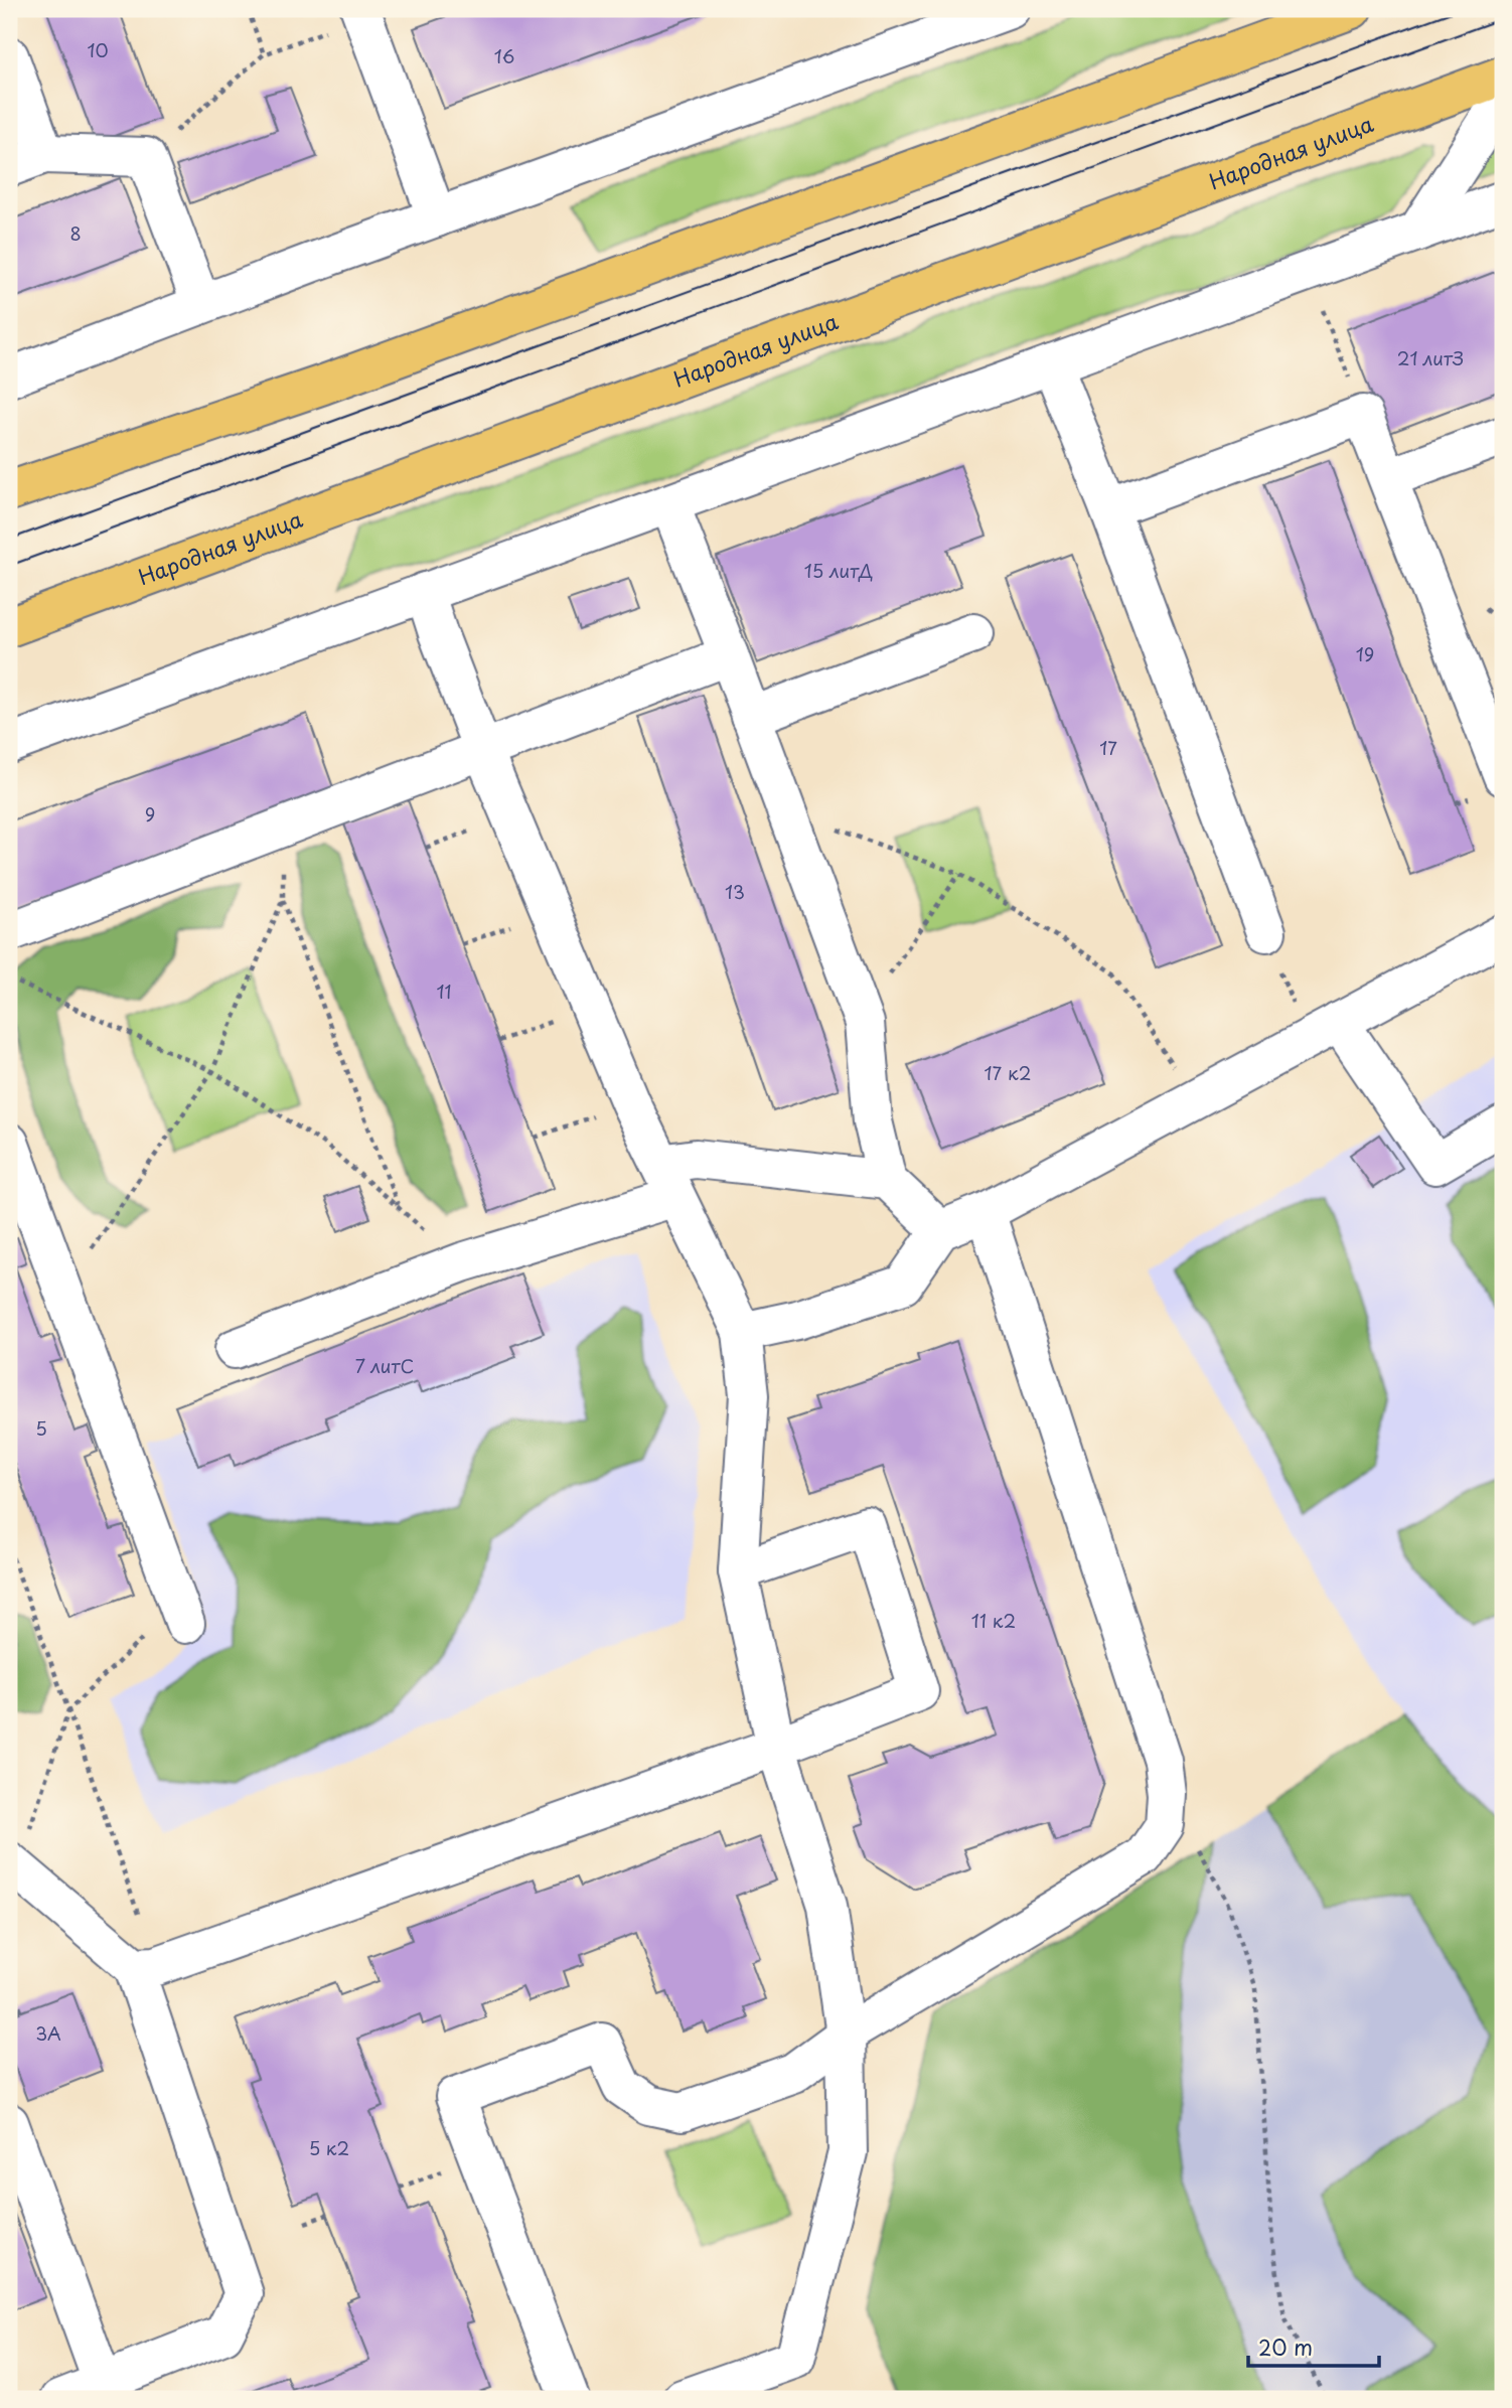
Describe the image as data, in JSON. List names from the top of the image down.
{
  "streets": {
    "main road": ["Народная улица"]
  },
  "house_numbers": [
    "10",
    "16",
    "8",
    "21 литЗ",
    "15 литД",
    "19",
    "17",
    "9",
    "13",
    "11",
    "17 к2",
    "7 литС",
    "5",
    "11 к2",
    "3А",
    "5 к2"
  ],
  "scale_bar": "20 m"
}
